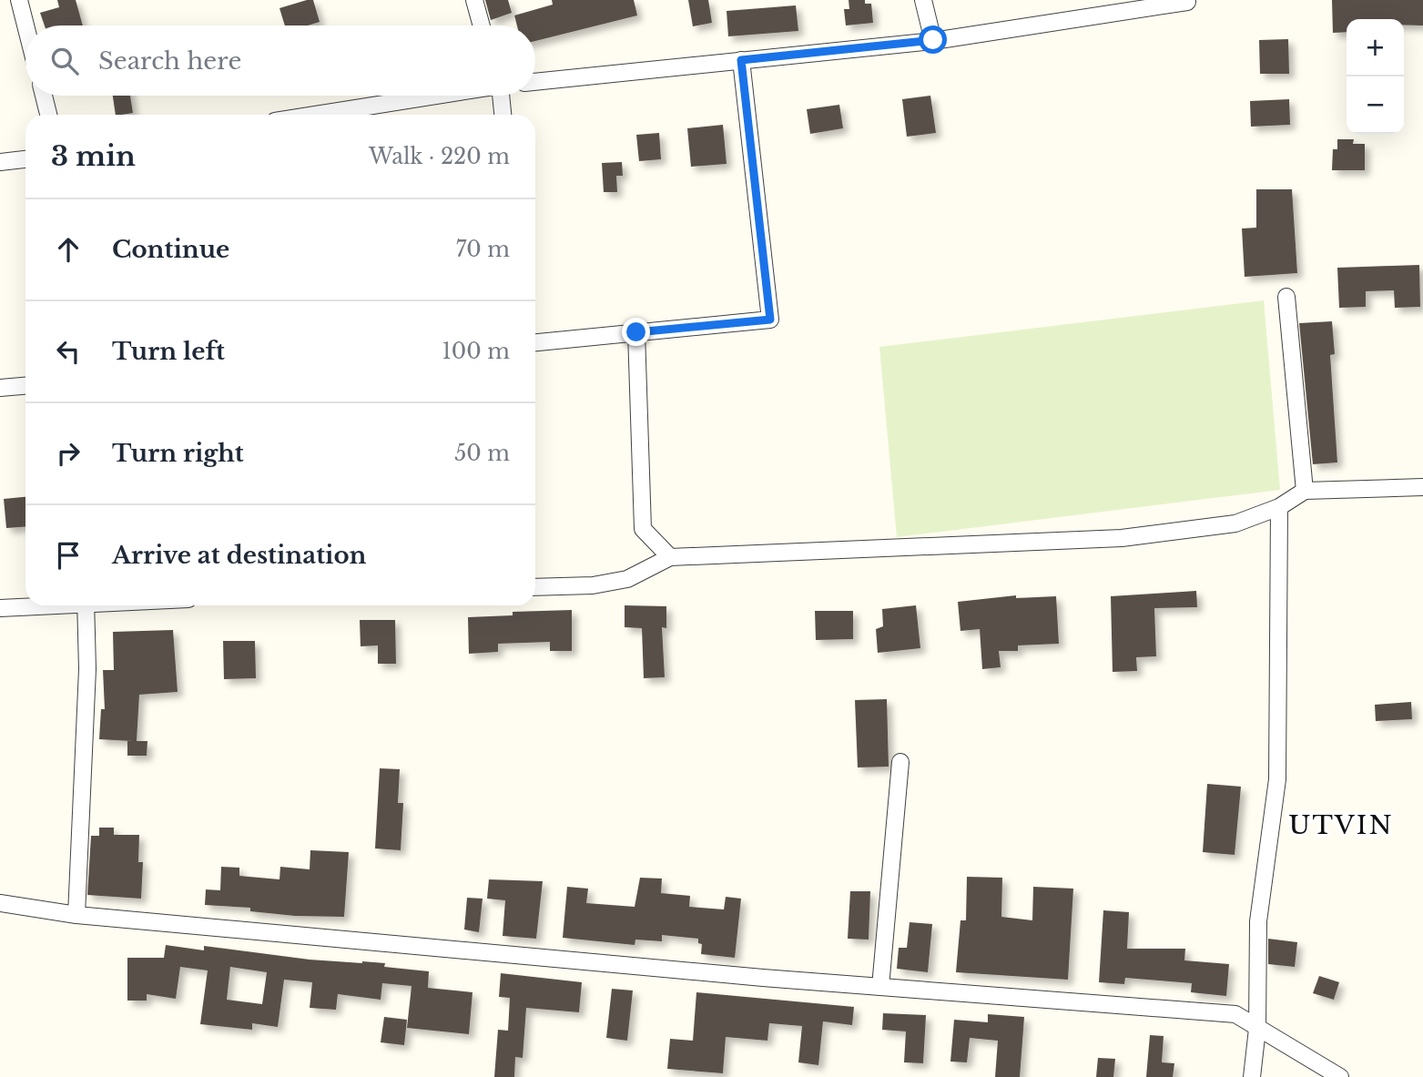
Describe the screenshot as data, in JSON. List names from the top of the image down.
{
  "districts": ["UTVIN"],
  "page": {
    "map_buttons": ["+", "−"],
    "search": "Search here",
    "heading": ["3 min", "Walk · 220 m"],
    "list": [
      ["Continue", "70 m"],
      ["Turn left", "100 m"],
      ["Turn right", "50 m"],
      "Arrive at destination"
    ]
  }
}
